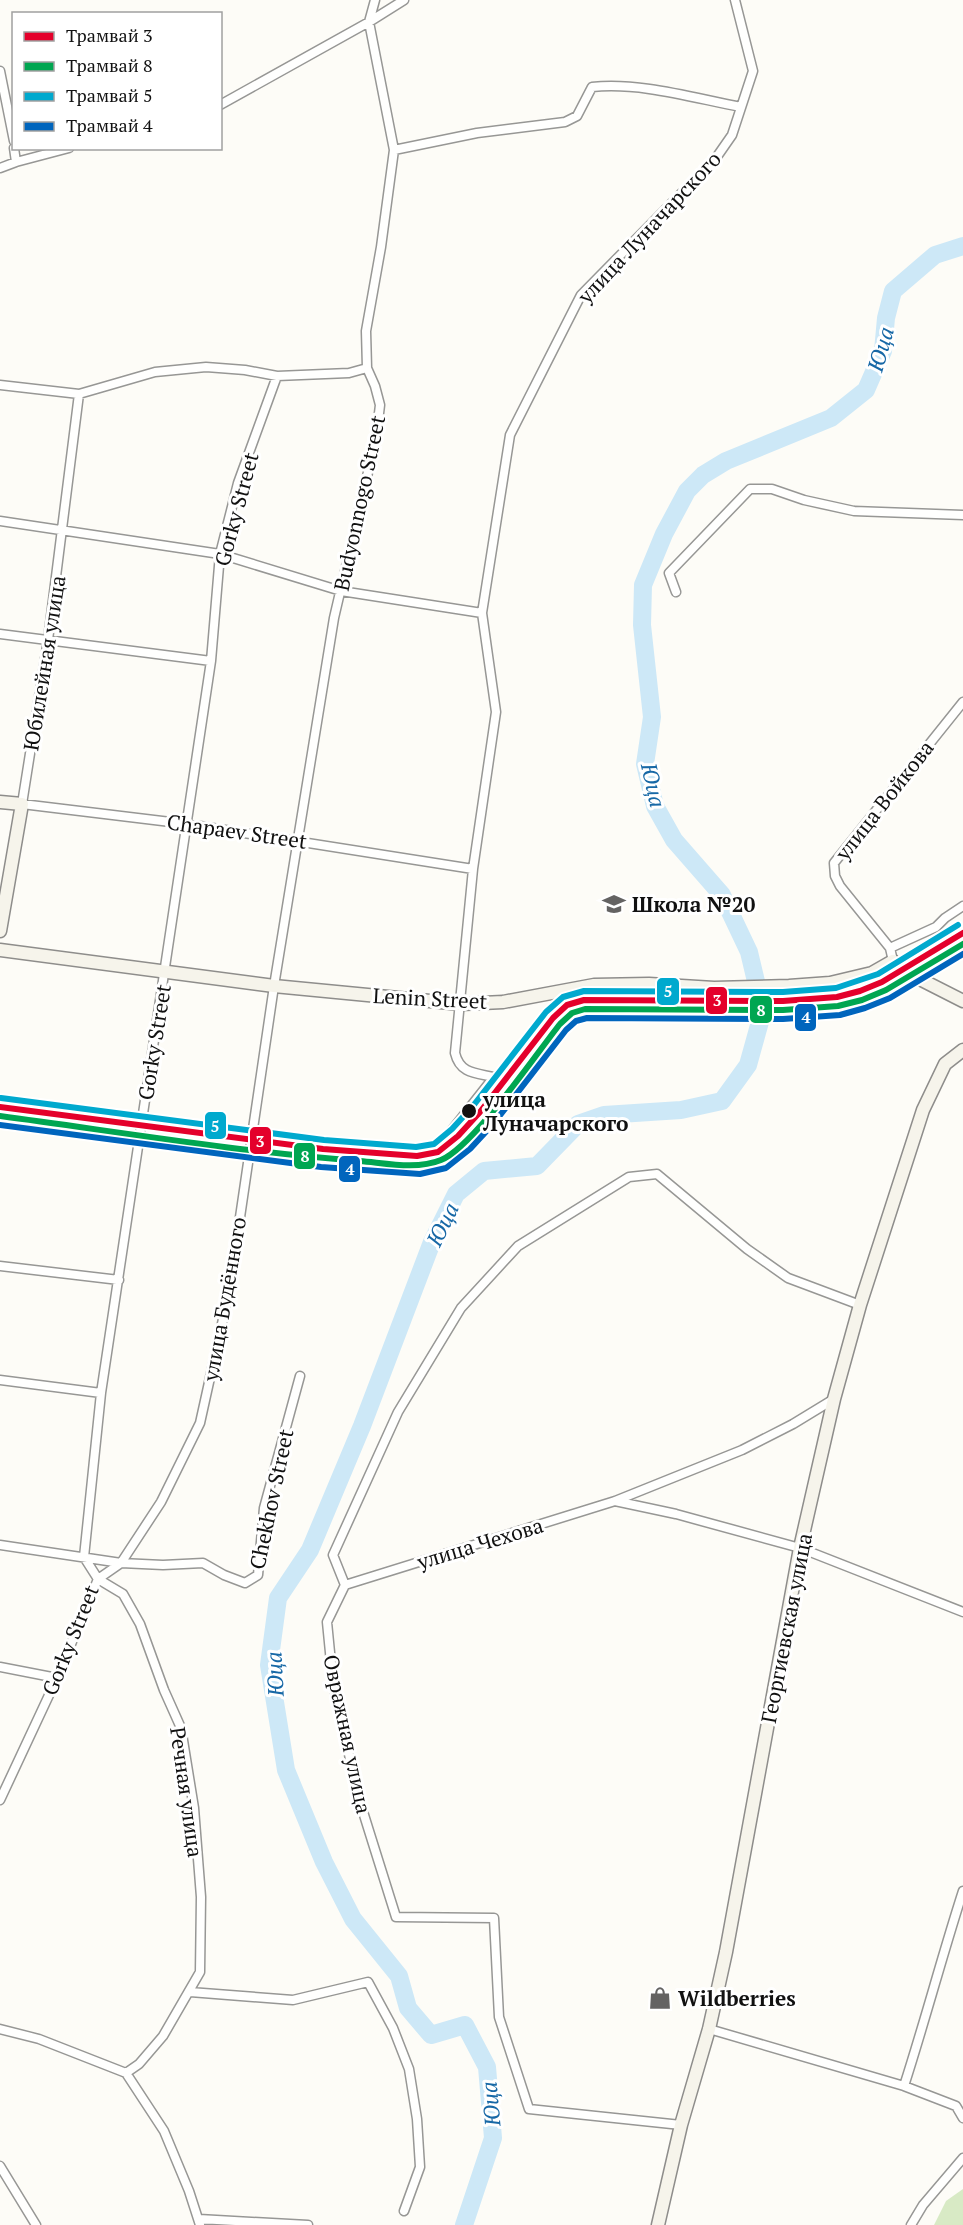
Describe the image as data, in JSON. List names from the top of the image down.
{
  "streets": {
    "main road": [
      "Юбилейная улица",
      "Chapaev Street",
      "Lenin Street",
      "Георгиевская улица"
    ],
    "street": [
      "улица Луначарского",
      "Budyonnogo Street",
      "Gorky Street",
      "улица Войкова",
      "улица Будённого",
      "Chekhov Street",
      "улица Чехова",
      "Овражная улица",
      "Речная улица"
    ]
  },
  "crossings": [
    ["улица Луначарского", "Chapaev Street"],
    ["улица Луначарского", "Lenin Street"],
    ["улица Луначарского", "улица Будённого"],
    ["Budyonnogo Street", "Chapaev Street"],
    ["Budyonnogo Street", "Lenin Street"],
    ["Budyonnogo Street", "улица Будённого"],
    ["Gorky Street", "Chapaev Street"],
    ["Gorky Street", "Lenin Street"],
    ["Gorky Street", "улица Будённого"],
    ["Gorky Street", "Chekhov Street"],
    ["Gorky Street", "Речная улица"],
    ["Юбилейная улица", "Chapaev Street"],
    ["улица Войкова", "Lenin Street"],
    ["Lenin Street", "улица Будённого"],
    ["улица Будённого", "Chekhov Street"],
    ["улица Будённого", "Речная улица"],
    ["улица Чехова", "Георгиевская улица"],
    ["улица Чехова", "Овражная улица"],
    ["Георгиевская улица", "Овражная улица"]
  ],
  "water": ["Юца"],
  "places": {
    "school or university": ["Школа №20"],
    "other": ["улица Луначарского"],
    "shop": ["Wildberries"]
  },
  "lines": [
    "tram line 5",
    "tram line 3",
    "tram line 8",
    "tram line 4"
  ],
  "legend": [
    "Трамвай 3",
    "Трамвай 8",
    "Трамвай 5",
    "Трамвай 4"
  ]
}
